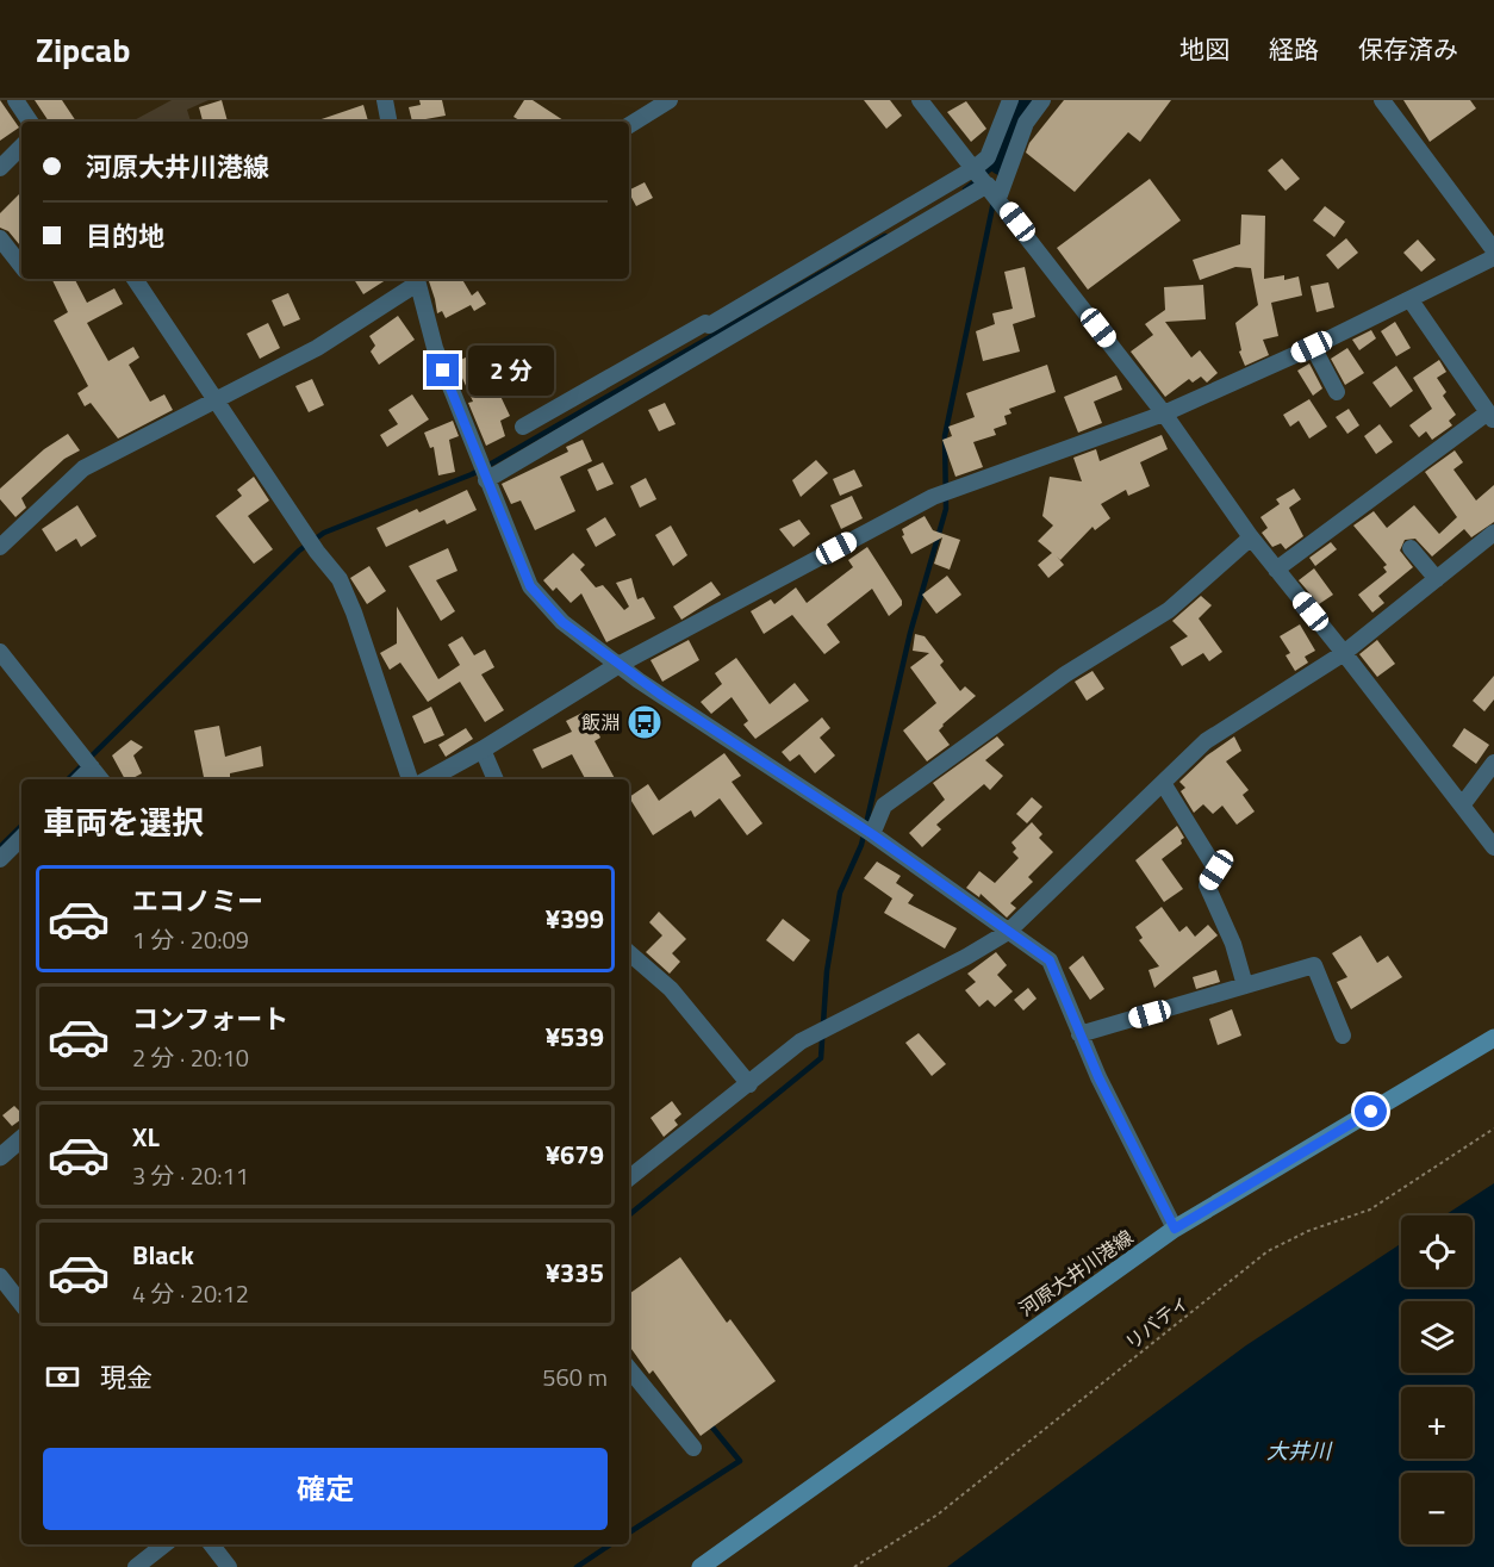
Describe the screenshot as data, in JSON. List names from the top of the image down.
{
  "streets": {
    "main road": ["河原大井川港線"],
    "path": ["リバティ"]
  },
  "water": ["大井川"],
  "places": {
    "bus stop": ["飯淵"]
  },
  "page": {
    "header": "Zipcab",
    "nav": ["地図", "経路", "保存済み"],
    "banner": ["河原大井川港線", "目的地"],
    "bubble": "2 分",
    "heading": "車両を選択",
    "list": [
      {
        "name": "エコノミー",
        "note": "1 分 · 20:09",
        "value": "¥399"
      },
      {
        "name": "コンフォート",
        "note": "2 分 · 20:10",
        "value": "¥539"
      },
      {
        "name": "XL",
        "note": "3 分 · 20:11",
        "value": "¥679"
      },
      {
        "name": "Black",
        "note": "4 分 · 20:12",
        "value": "¥335"
      }
    ],
    "map_buttons": ["+", "−"],
    "pay": ["現金", "560 m"],
    "buttons": "確定"
  }
}
